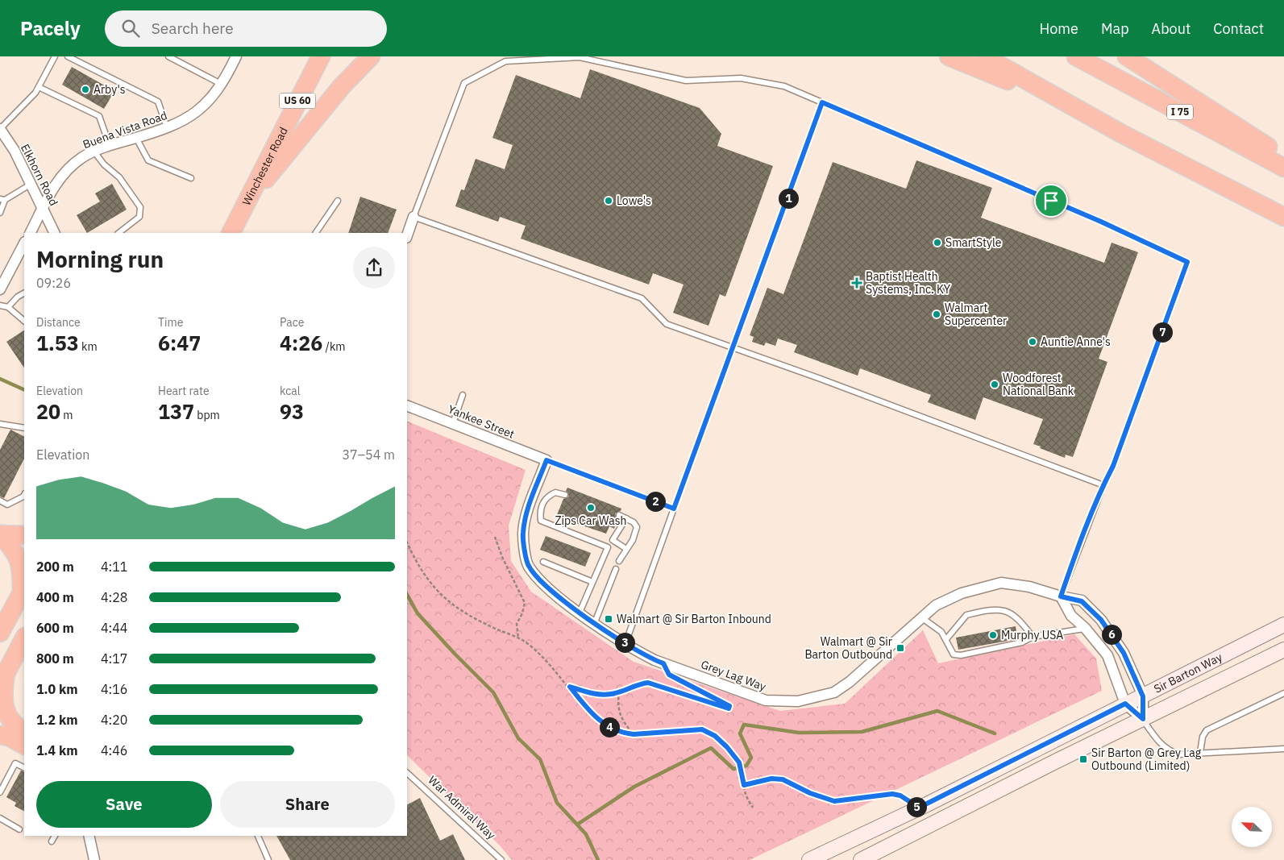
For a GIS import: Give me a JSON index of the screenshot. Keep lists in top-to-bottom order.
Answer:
{
  "streets": {
    "highway": ["US 60", "I 75", "Winchester Road"],
    "main road": ["Sir Barton Way"],
    "street": [
      "Buena Vista Road",
      "Elkhorn Road",
      "Yankee Street",
      "Grey Lag Way"
    ],
    "lane": ["War Admiral Way"]
  },
  "crossings": [
    ["Buena Vista Road", "Elkhorn Road"],
    ["Yankee Street", "Grey Lag Way"],
    ["Sir Barton Way", "Grey Lag Way"]
  ],
  "places": {
    "other": [
      "Arby's",
      "Lowe's",
      "SmartStyle",
      "Walmart Supercenter",
      "Auntie Anne's",
      "Woodforest National Bank",
      "Zips Car Wash",
      "Murphy USA"
    ],
    "health": ["Baptist Health Systems, Inc. KY"],
    "transit": ["Walmart @ Sir Barton Inbound", "Walmart @ Sir Barton Outbound", "Sir Barton @ Grey Lag Outbound (Limited)"]
  },
  "north": "top left",
  "page": {
    "header": "Pacely",
    "search": "Search here",
    "nav": [
      "Home",
      "Map",
      "About",
      "Contact"
    ],
    "pins": [
      "1",
      "7",
      "2",
      "6",
      "3",
      "4",
      "5"
    ],
    "heading": ["Morning run", "09:26"],
    "stats": [
      ["Distance", "1.53 km"],
      ["Time", "6:47"],
      ["Pace", "4:26 /km"],
      ["Elevation", "20 m"],
      ["Heart rate", "137 bpm"],
      ["kcal", "93"]
    ],
    "chart": ["Elevation", "37–54 m"],
    "list": [
      {
        "name": "200 m",
        "note": "4:11"
      },
      {
        "name": "400 m",
        "note": "4:28"
      },
      {
        "name": "600 m",
        "note": "4:44"
      },
      {
        "name": "800 m",
        "note": "4:17"
      },
      {
        "name": "1.0 km",
        "note": "4:16"
      },
      {
        "name": "1.2 km",
        "note": "4:20"
      },
      {
        "name": "1.4 km",
        "note": "4:46"
      }
    ],
    "buttons": ["Save", "Share"]
  }
}
